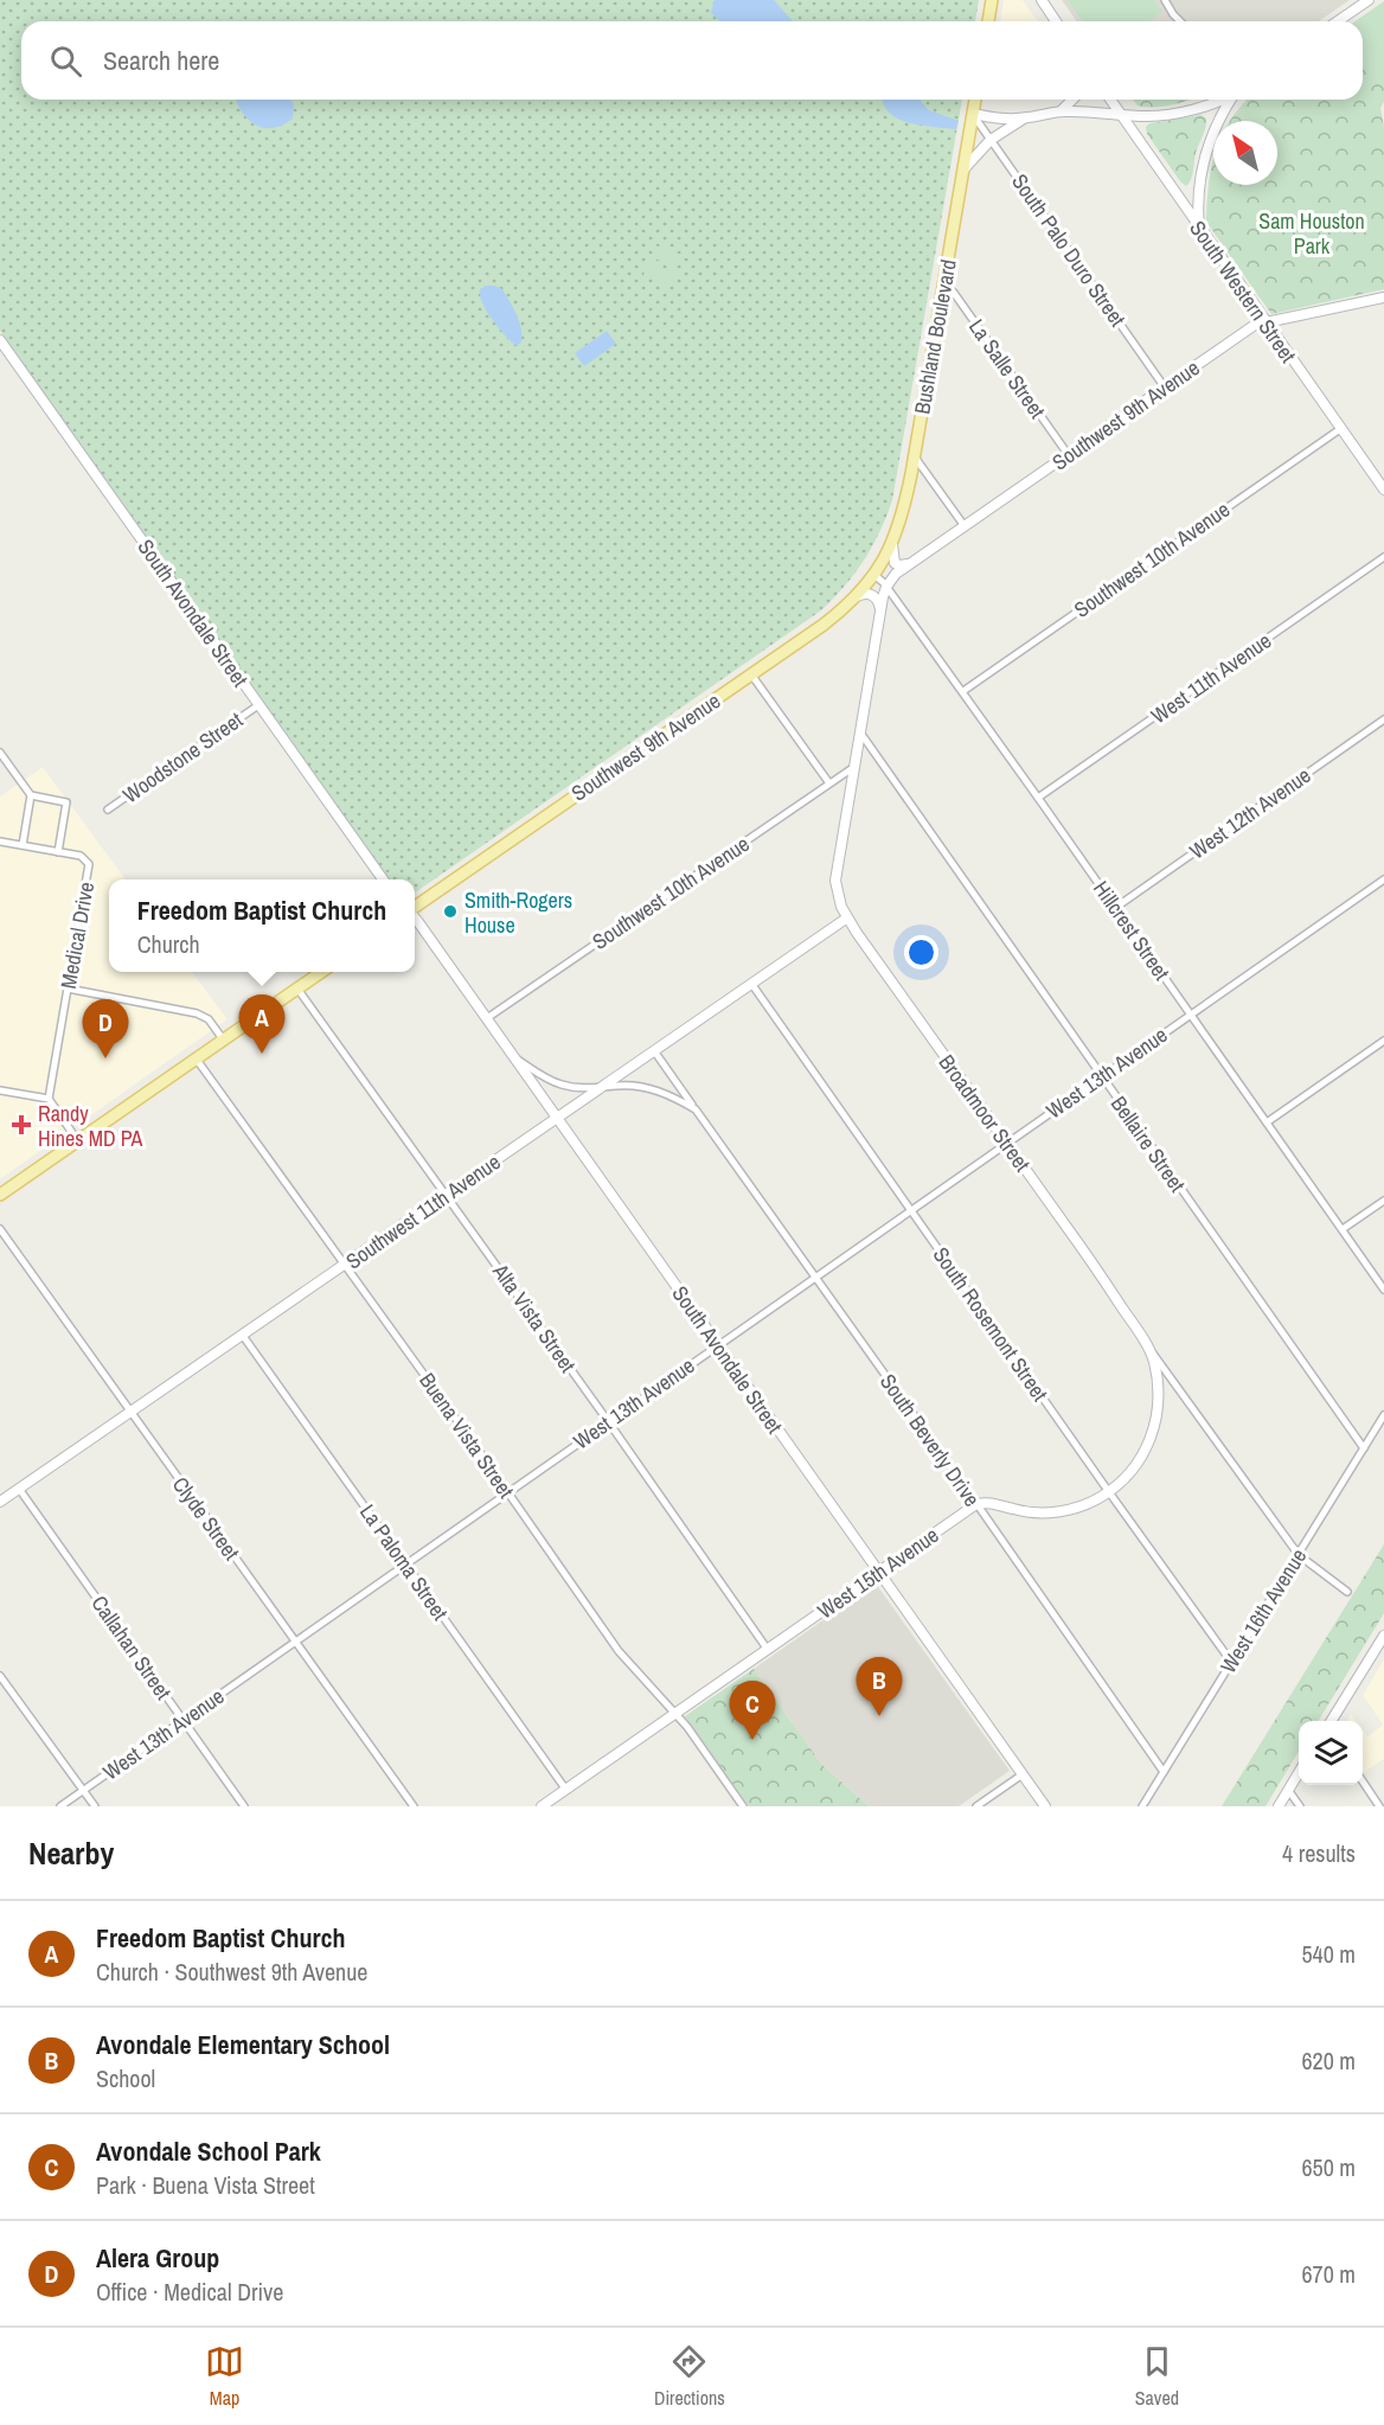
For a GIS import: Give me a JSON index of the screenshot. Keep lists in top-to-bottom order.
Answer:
{
  "streets": {
    "main road": ["Bushland Boulevard", "Southwest 9th Avenue"],
    "street": [
      "South Palo Duro Street",
      "South Western Street",
      "La Salle Street",
      "Southwest 10th Avenue",
      "South Avondale Street",
      "West 11th Avenue",
      "Woodstone Street",
      "West 12th Avenue",
      "Hillcrest Street",
      "Medical Drive",
      "West 13th Avenue",
      "Broadmoor Street",
      "Bellaire Street",
      "Southwest 11th Avenue",
      "Alta Vista Street",
      "South Rosemont Street",
      "Buena Vista Street",
      "South Beverly Drive",
      "Clyde Street",
      "La Paloma Street",
      "West 15th Avenue",
      "West 16th Avenue",
      "Callahan Street"
    ]
  },
  "crossings": [
    ["South Palo Duro Street", "Bushland Boulevard"],
    ["South Palo Duro Street", "Southwest 9th Avenue"],
    ["South Western Street", "Southwest 9th Avenue"],
    ["South Western Street", "Southwest 10th Avenue"],
    ["Bushland Boulevard", "La Salle Street"],
    ["Bushland Boulevard", "Southwest 9th Avenue"],
    ["Bushland Boulevard", "Hillcrest Street"],
    ["La Salle Street", "Southwest 9th Avenue"],
    ["Southwest 9th Avenue", "Hillcrest Street"],
    ["Southwest 10th Avenue", "South Avondale Street"],
    ["Southwest 10th Avenue", "Hillcrest Street"],
    ["Southwest 10th Avenue", "Broadmoor Street"],
    ["South Avondale Street", "Woodstone Street"],
    ["South Avondale Street", "West 13th Avenue"],
    ["South Avondale Street", "Southwest 11th Avenue"],
    ["South Avondale Street", "South Beverly Drive"],
    ["South Avondale Street", "West 15th Avenue"],
    ["West 11th Avenue", "Hillcrest Street"],
    ["West 12th Avenue", "Hillcrest Street"],
    ["Hillcrest Street", "West 13th Avenue"],
    ["West 13th Avenue", "Broadmoor Street"],
    ["West 13th Avenue", "Bellaire Street"],
    ["West 13th Avenue", "Alta Vista Street"],
    ["West 13th Avenue", "South Rosemont Street"],
    ["West 13th Avenue", "Buena Vista Street"],
    ["West 13th Avenue", "South Beverly Drive"],
    ["West 13th Avenue", "Clyde Street"],
    ["West 13th Avenue", "La Paloma Street"],
    ["West 13th Avenue", "Callahan Street"],
    ["Broadmoor Street", "Southwest 11th Avenue"],
    ["Broadmoor Street", "South Rosemont Street"],
    ["Broadmoor Street", "West 16th Avenue"],
    ["Bellaire Street", "West 16th Avenue"],
    ["Southwest 11th Avenue", "Alta Vista Street"],
    ["Southwest 11th Avenue", "South Rosemont Street"],
    ["Southwest 11th Avenue", "Buena Vista Street"],
    ["Southwest 11th Avenue", "South Beverly Drive"],
    ["Southwest 11th Avenue", "Clyde Street"],
    ["Southwest 11th Avenue", "La Paloma Street"],
    ["Southwest 11th Avenue", "Callahan Street"],
    ["Alta Vista Street", "West 15th Avenue"],
    ["South Rosemont Street", "West 16th Avenue"],
    ["Buena Vista Street", "West 15th Avenue"],
    ["South Beverly Drive", "West 15th Avenue"],
    ["South Beverly Drive", "West 16th Avenue"],
    ["La Paloma Street", "West 15th Avenue"]
  ],
  "parks": ["Sam Houston Park"],
  "places": {
    "other": ["Smith-Rogers House"],
    "health": ["Randy Hines MD PA"]
  },
  "north": "top left",
  "page": {
    "search": "Search here",
    "popup": ["Freedom Baptist Church", "Church"],
    "pins": [
      "A",
      "D",
      "B",
      "C"
    ],
    "heading": ["Nearby", "4 results"],
    "list": [
      {
        "mark": "A",
        "name": "Freedom Baptist Church",
        "note": "Church · Southwest 9th Avenue",
        "value": "540 m"
      },
      {
        "mark": "B",
        "name": "Avondale Elementary School",
        "note": "School",
        "value": "620 m"
      },
      {
        "mark": "C",
        "name": "Avondale School Park",
        "note": "Park · Buena Vista Street",
        "value": "650 m"
      },
      {
        "mark": "D",
        "name": "Alera Group",
        "note": "Office · Medical Drive",
        "value": "670 m"
      }
    ],
    "nav": ["Map", "Directions", "Saved"]
  }
}
